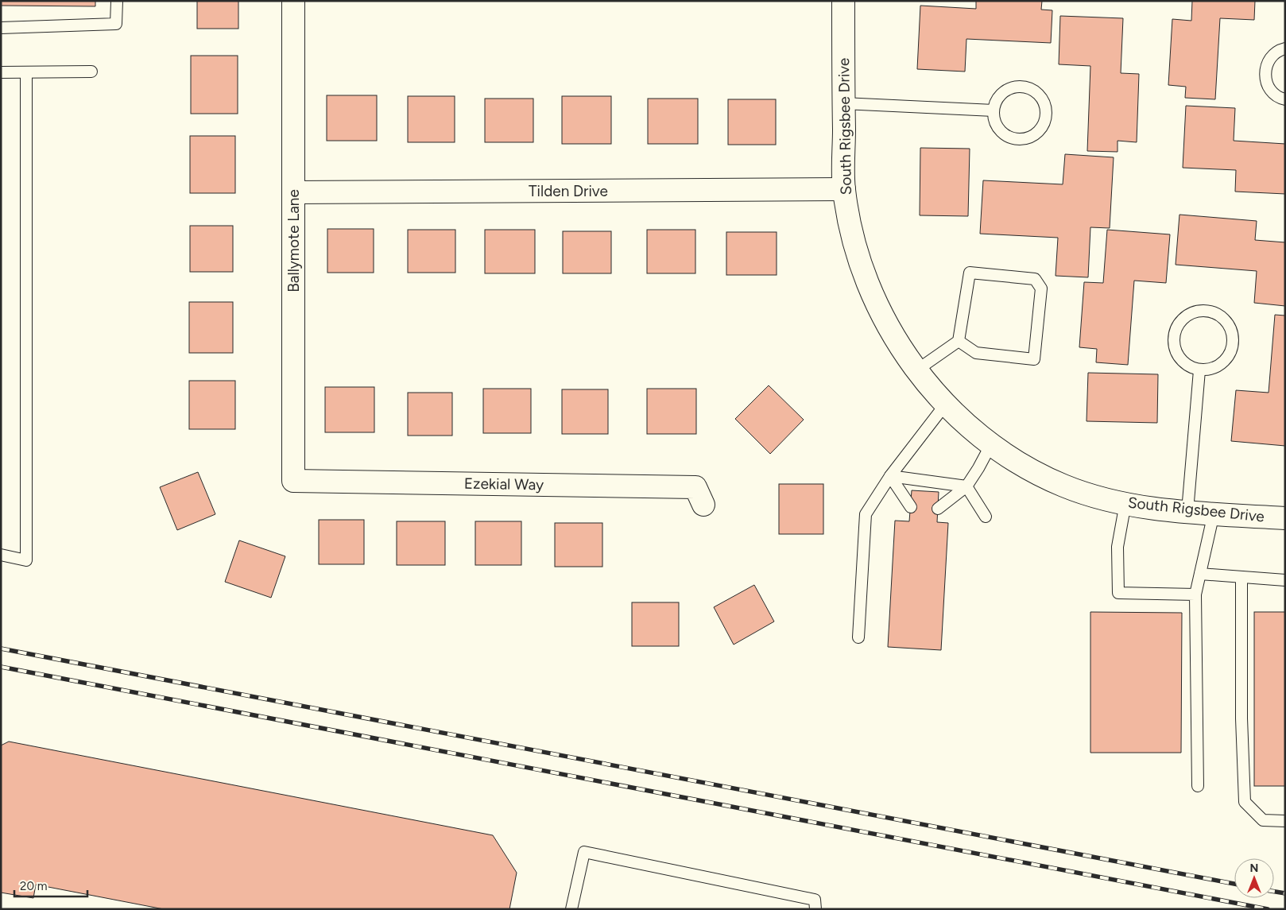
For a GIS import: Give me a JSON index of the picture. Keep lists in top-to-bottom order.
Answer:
{
  "streets": {
    "street": [
      "South Rigsbee Drive",
      "Tilden Drive",
      "Ballymote Lane",
      "Ezekial Way"
    ]
  },
  "crossings": [
    ["South Rigsbee Drive", "Tilden Drive"],
    ["Tilden Drive", "Ballymote Lane"],
    ["Ballymote Lane", "Ezekial Way"]
  ],
  "scale_bar": "20 m",
  "north": "top"
}
